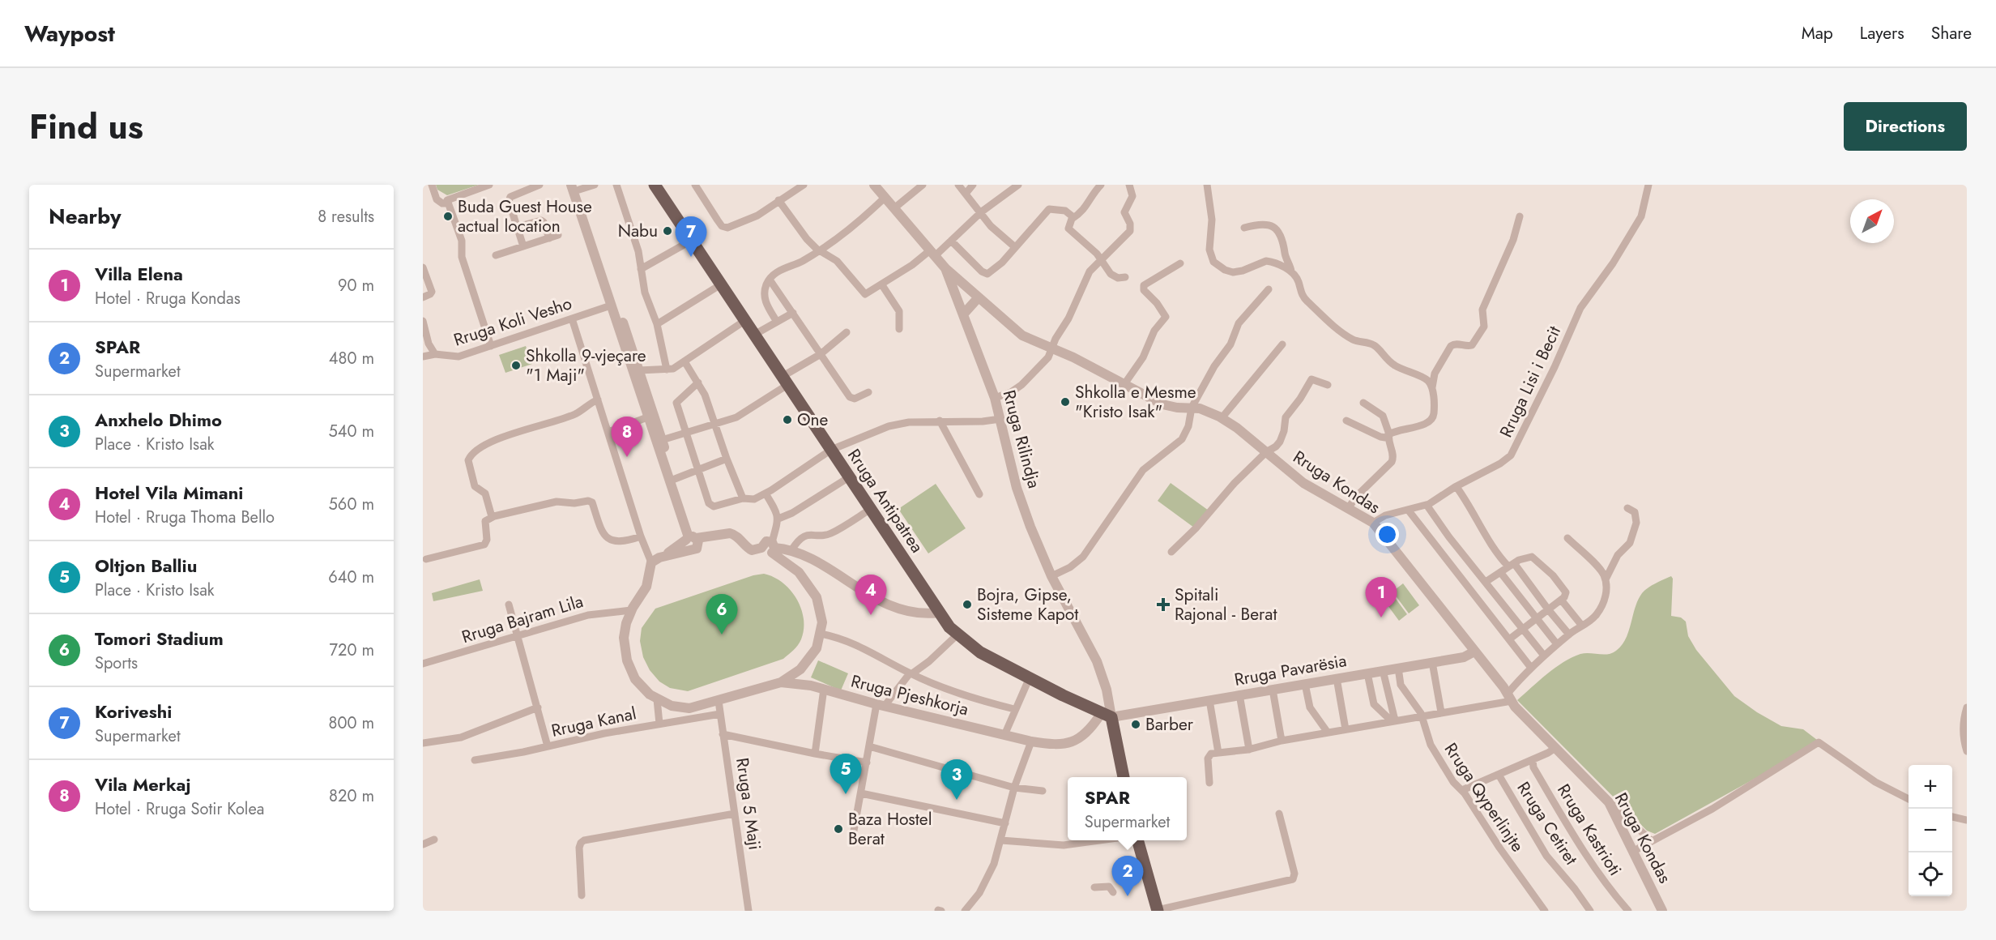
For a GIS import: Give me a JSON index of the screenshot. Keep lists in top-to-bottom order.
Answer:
{
  "streets": {
    "main road": ["Rruga Antipatrea"],
    "street": [
      "Rruga Koli Vesho",
      "Rruga Lisi i Becit",
      "Rruga Rilindja",
      "Rruga Kondas",
      "Rruga Bajram Lila",
      "Rruga Pavarësia",
      "Rruga Pjeshkorja",
      "Rruga Kanal",
      "Rruga Qyperlinjte",
      "Rruga 5 Maji",
      "Rruga Cetiret",
      "Rruga Kastrioti"
    ]
  },
  "crossings": [
    ["Rruga Lisi i Becit", "Rruga Kondas"],
    ["Rruga Rilindja", "Rruga Kondas"],
    ["Rruga Rilindja", "Rruga Antipatrea"],
    ["Rruga Rilindja", "Rruga Pavarësia"],
    ["Rruga Rilindja", "Rruga Pjeshkorja"],
    ["Rruga Kondas", "Rruga Pavarësia"],
    ["Rruga Antipatrea", "Rruga Pavarësia"],
    ["Rruga Antipatrea", "Rruga Pjeshkorja"],
    ["Rruga Pavarësia", "Rruga Pjeshkorja"],
    ["Rruga Pavarësia", "Rruga Qyperlinjte"],
    ["Rruga Kanal", "Rruga 5 Maji"]
  ],
  "places": {
    "other": [
      "Buda Guest House actual location",
      "Nabu",
      "Shkolla 9-vjeçare \"1 Maji\"",
      "Shkolla e Mesme \"Kristo Isak\"",
      "One",
      "Bojra, Gipse, Sisteme Kapot",
      "Barber",
      "Baza Hostel Berat"
    ],
    "health": ["Spitali Rajonal - Berat"]
  },
  "north": "top right",
  "page": {
    "header": "Waypost",
    "nav": ["Map", "Layers", "Share"],
    "title": "Find us",
    "buttons": "Directions",
    "heading": ["Nearby", "8 results"],
    "pins": [
      "7",
      "8",
      "4",
      "1",
      "6",
      "5",
      "3",
      "2"
    ],
    "list": [
      {
        "mark": "1",
        "name": "Villa Elena",
        "note": "Hotel · Rruga Kondas",
        "value": "90 m"
      },
      {
        "mark": "2",
        "name": "SPAR",
        "note": "Supermarket",
        "value": "480 m"
      },
      {
        "mark": "3",
        "name": "Anxhelo Dhimo",
        "note": "Place · Kristo Isak",
        "value": "540 m"
      },
      {
        "mark": "4",
        "name": "Hotel Vila Mimani",
        "note": "Hotel · Rruga Thoma Bello",
        "value": "560 m"
      },
      {
        "mark": "5",
        "name": "Oltjon Balliu",
        "note": "Place · Kristo Isak",
        "value": "640 m"
      },
      {
        "mark": "6",
        "name": "Tomori Stadium",
        "note": "Sports",
        "value": "720 m"
      },
      {
        "mark": "7",
        "name": "Koriveshi",
        "note": "Supermarket",
        "value": "800 m"
      },
      {
        "mark": "8",
        "name": "Vila Merkaj",
        "note": "Hotel · Rruga Sotir Kolea",
        "value": "820 m"
      }
    ],
    "map_buttons": ["+", "−"],
    "popup": ["SPAR", "Supermarket"]
  }
}
